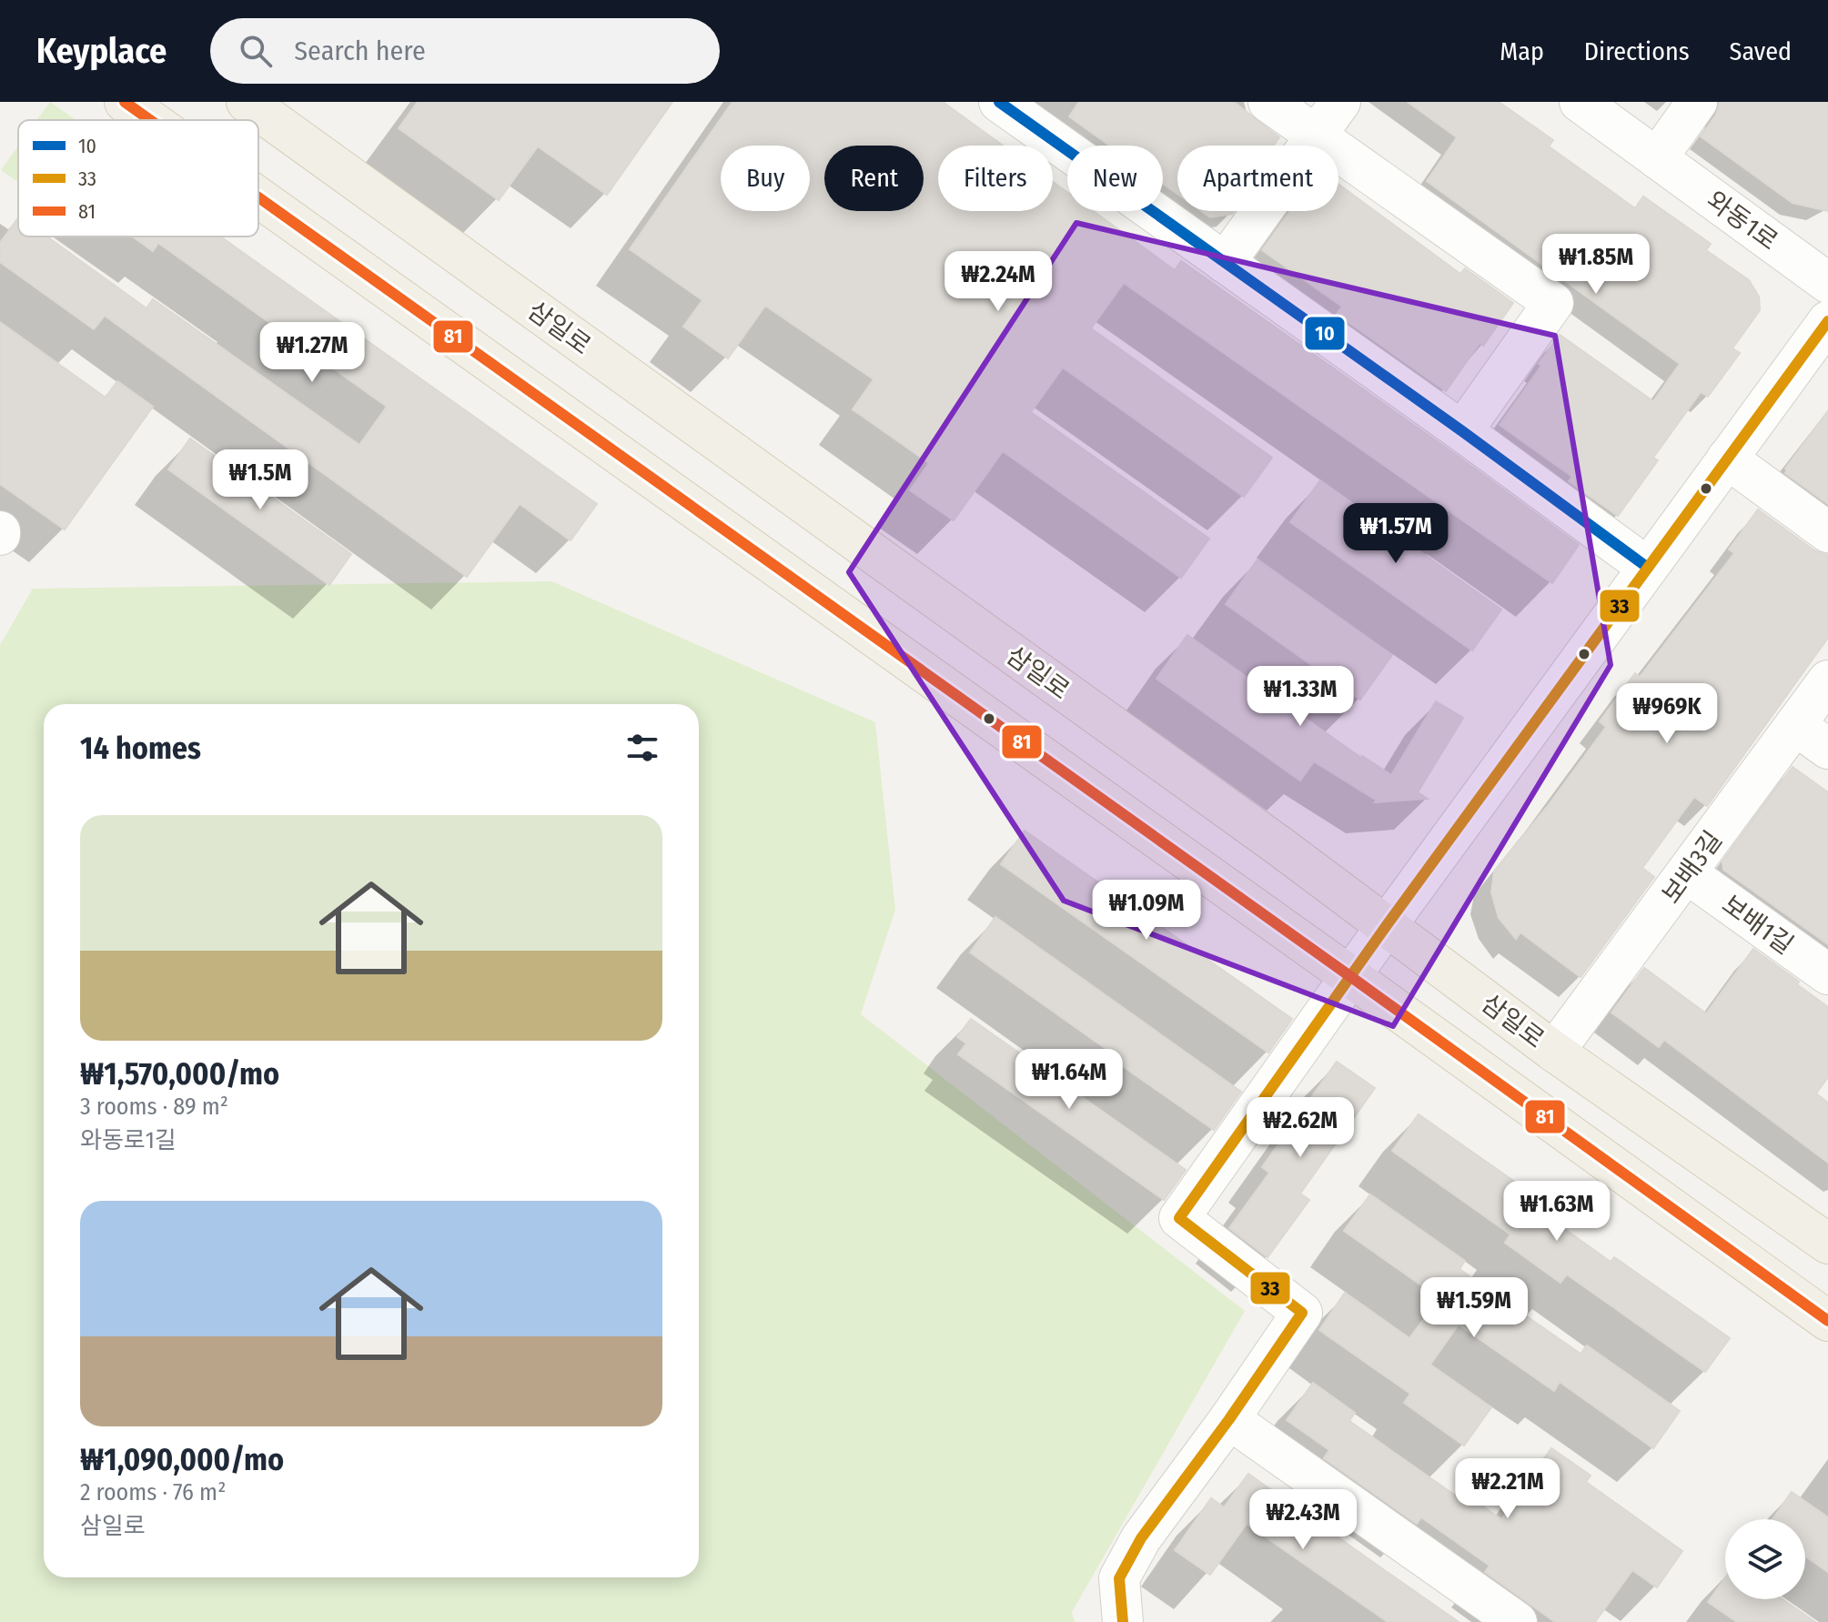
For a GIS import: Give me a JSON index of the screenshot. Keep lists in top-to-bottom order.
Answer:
{
  "streets": {
    "main road": ["삼일로"],
    "street": ["와동1로", "보배3길", "보배1길"]
  },
  "crossings": [
    ["삼일로", "보배3길"],
    ["보배3길", "보배1길"]
  ],
  "lines": ["transit line 10", "transit line 81", "transit line 33"],
  "legend": ["10", "33", "81"],
  "page": {
    "header": "Keyplace",
    "search": "Search here",
    "nav": ["Map", "Directions", "Saved"],
    "chip": [
      "Buy",
      "Rent",
      "Filters",
      "New",
      "Apartment"
    ],
    "price": [
      "₩1.85M",
      "₩2.24M",
      "₩1.27M",
      "₩1.5M",
      "₩1.57M",
      "₩1.33M",
      "₩969K",
      "₩1.09M",
      "₩1.64M",
      "₩2.62M",
      "₩1.63M",
      "₩1.59M",
      "₩2.21M",
      "₩2.43M"
    ],
    "heading": "14 homes",
    "list": [
      {
        "name": "₩1,570,000/mo",
        "note": "3 rooms · 89 m² · 와동로1길"
      },
      {
        "name": "₩1,090,000/mo",
        "note": "2 rooms · 76 m² · 삼일로"
      }
    ]
  }
}
